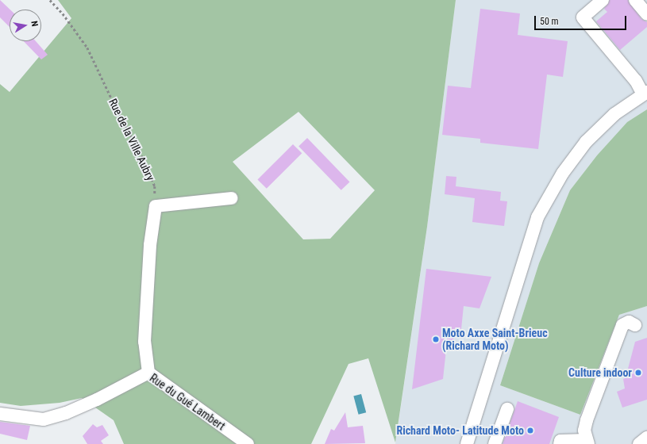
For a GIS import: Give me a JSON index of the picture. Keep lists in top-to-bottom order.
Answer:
{
  "streets": {
    "street": ["Rue du Gué Lambert"],
    "path": ["Rue de la Ville Aubry"]
  },
  "places": ["Moto Axxe Saint-Brieuc (Richard Moto)", "Culture indoor", "Richard Moto- Latitude Moto"],
  "scale_bar": "50 m",
  "north": "right"
}
